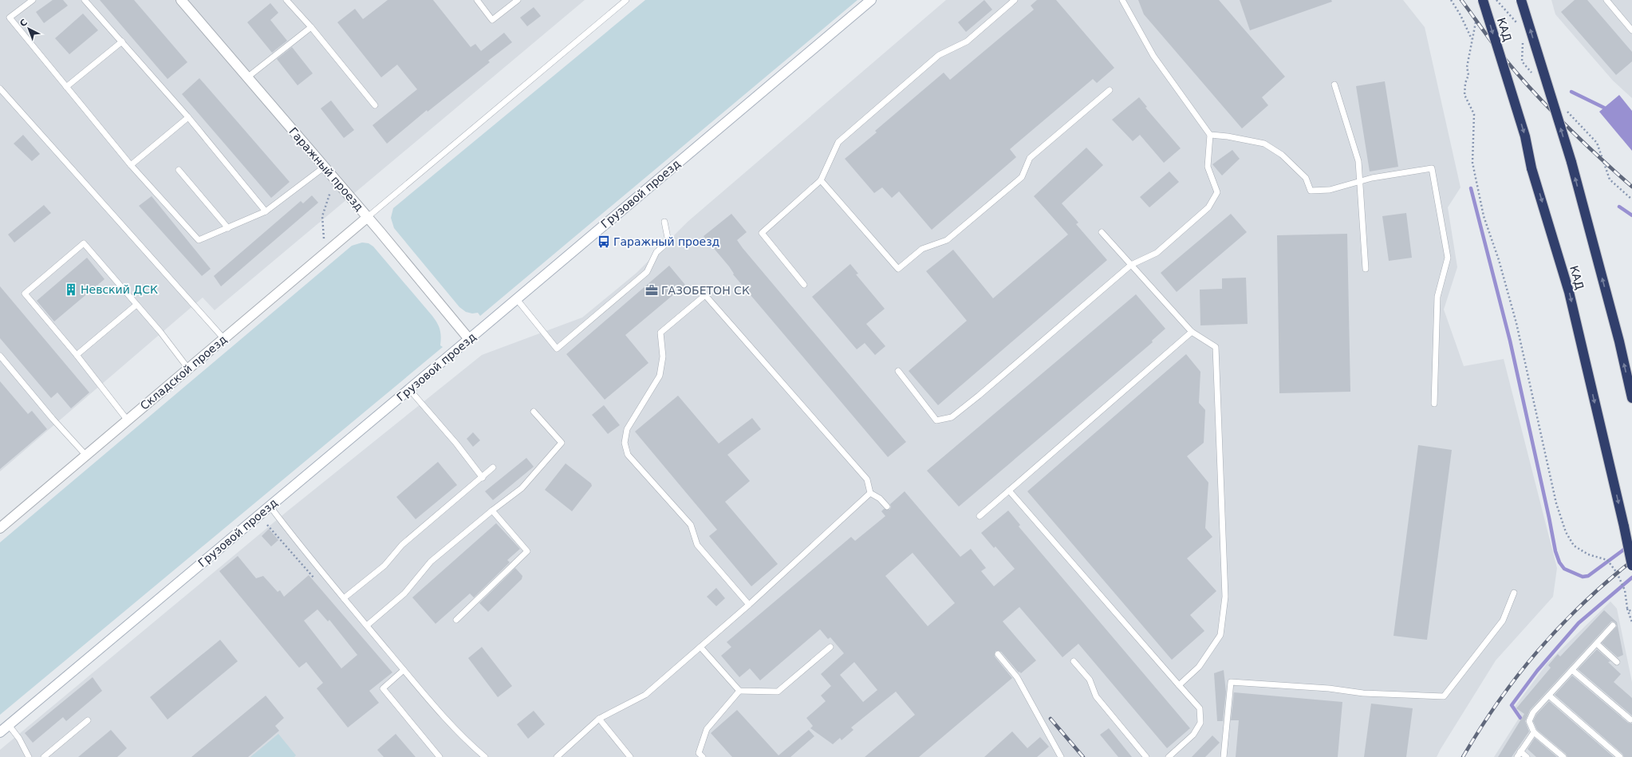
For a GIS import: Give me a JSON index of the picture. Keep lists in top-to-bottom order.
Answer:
{
  "streets": {
    "highway": ["КАД"],
    "street": ["Гаражный проезд", "Грузовой проезд", "Складской проезд"]
  },
  "crossings": [
    ["Гаражный проезд", "Грузовой проезд"],
    ["Гаражный проезд", "Складской проезд"]
  ],
  "places": {
    "bus stop": ["Гаражный проезд"],
    "building": ["Невский ДСК"],
    "office": ["ГАЗОБЕТОН СК"]
  },
  "north": "top left"
}
